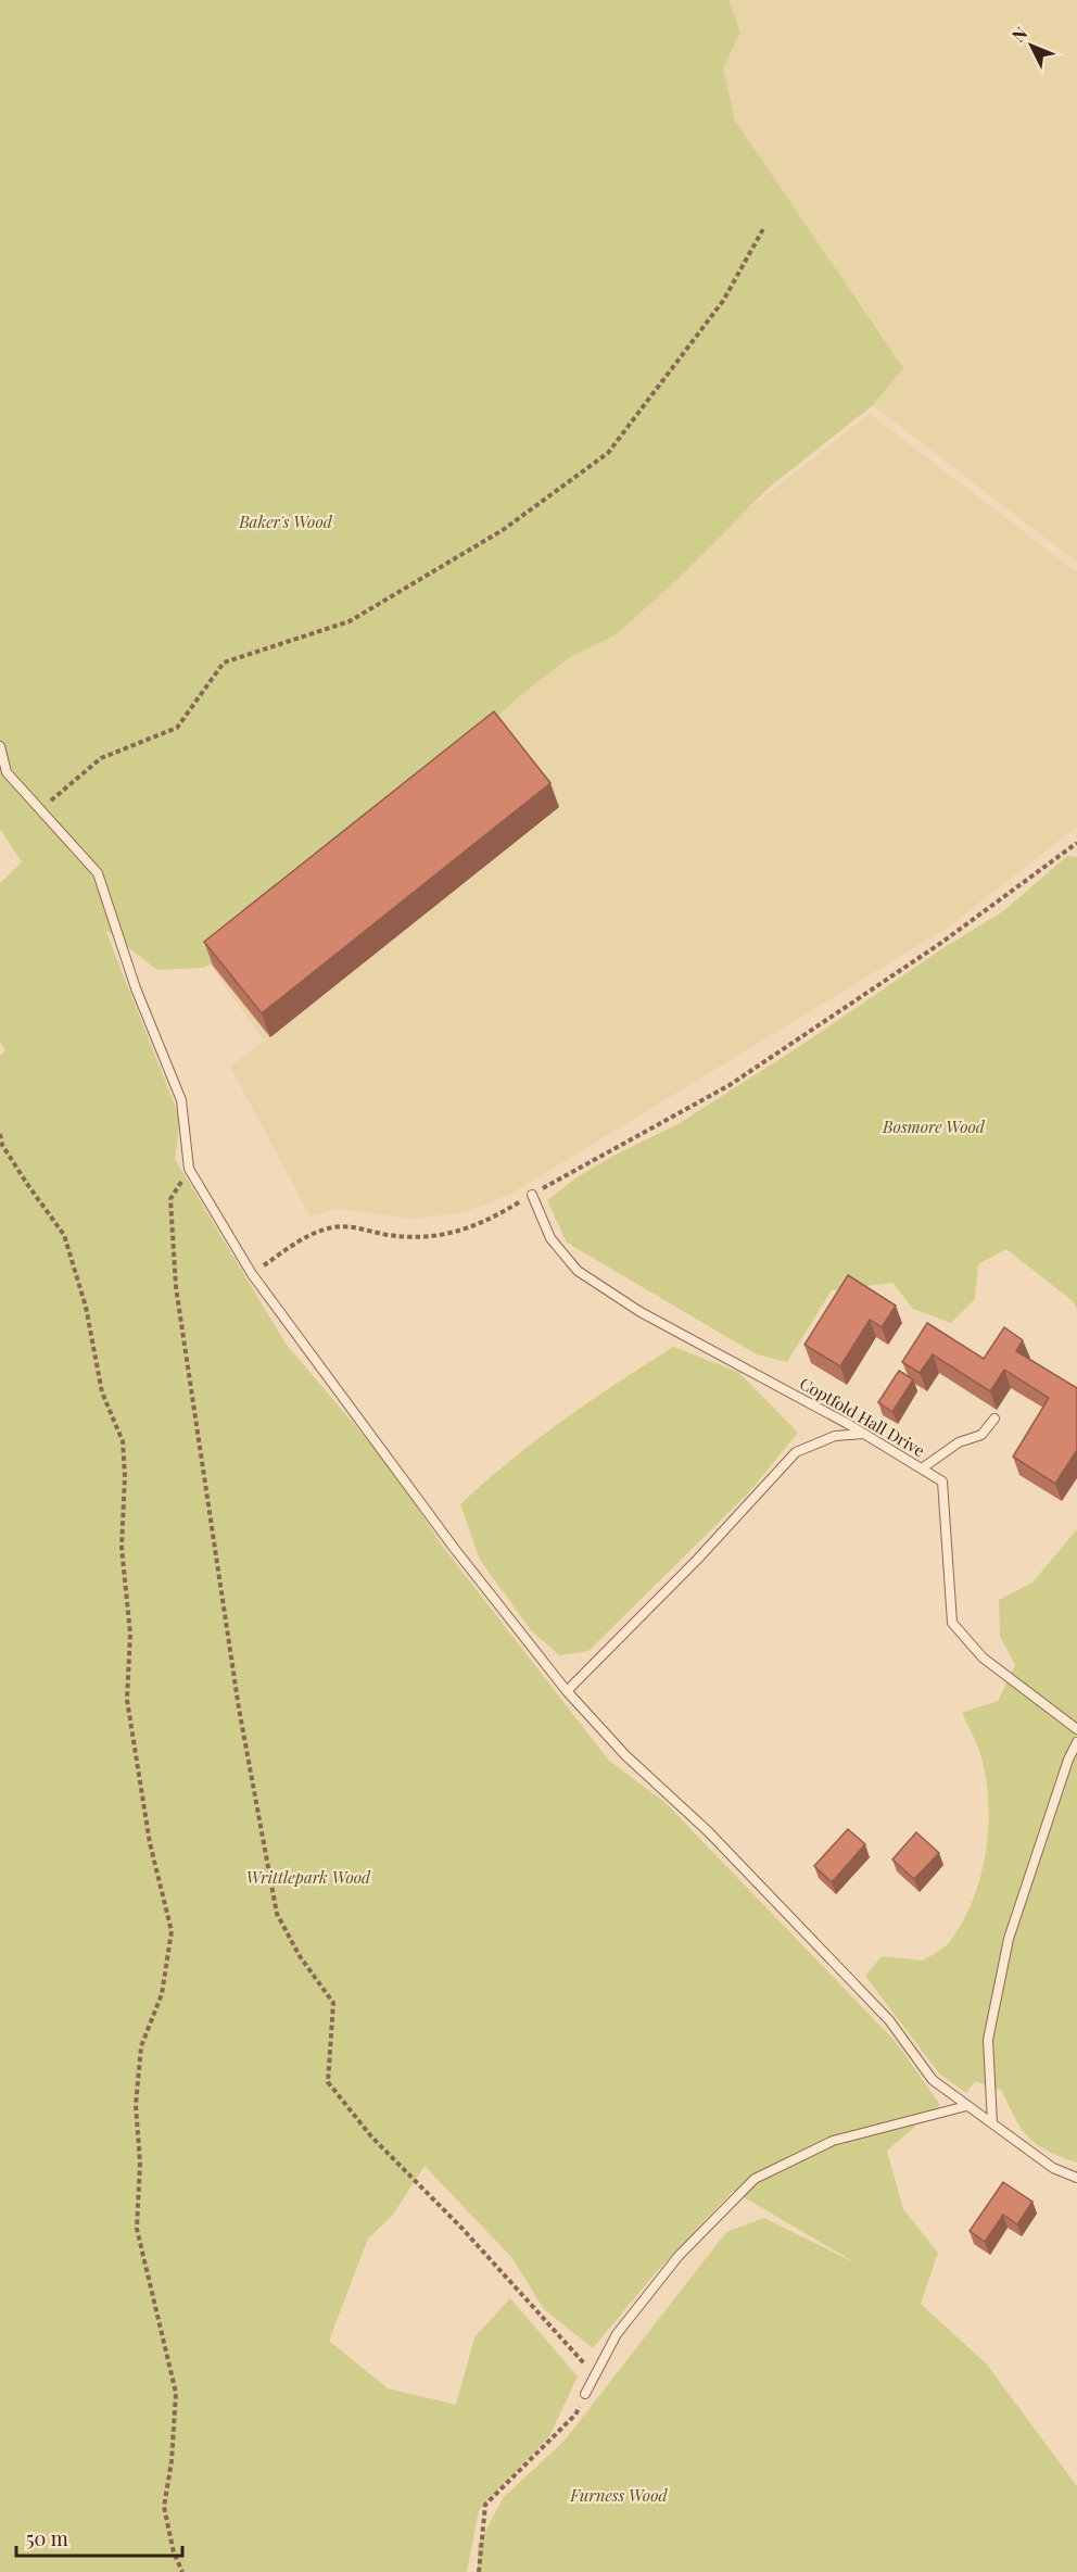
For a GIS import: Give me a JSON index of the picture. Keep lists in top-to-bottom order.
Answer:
{
  "streets": {
    "lane": ["Coptfold Hall Drive"]
  },
  "parks": [
    "Baker's Wood",
    "Bosmore Wood",
    "Writtlepark Wood",
    "Furness Wood"
  ],
  "scale_bar": "50 m",
  "north": "top left"
}
